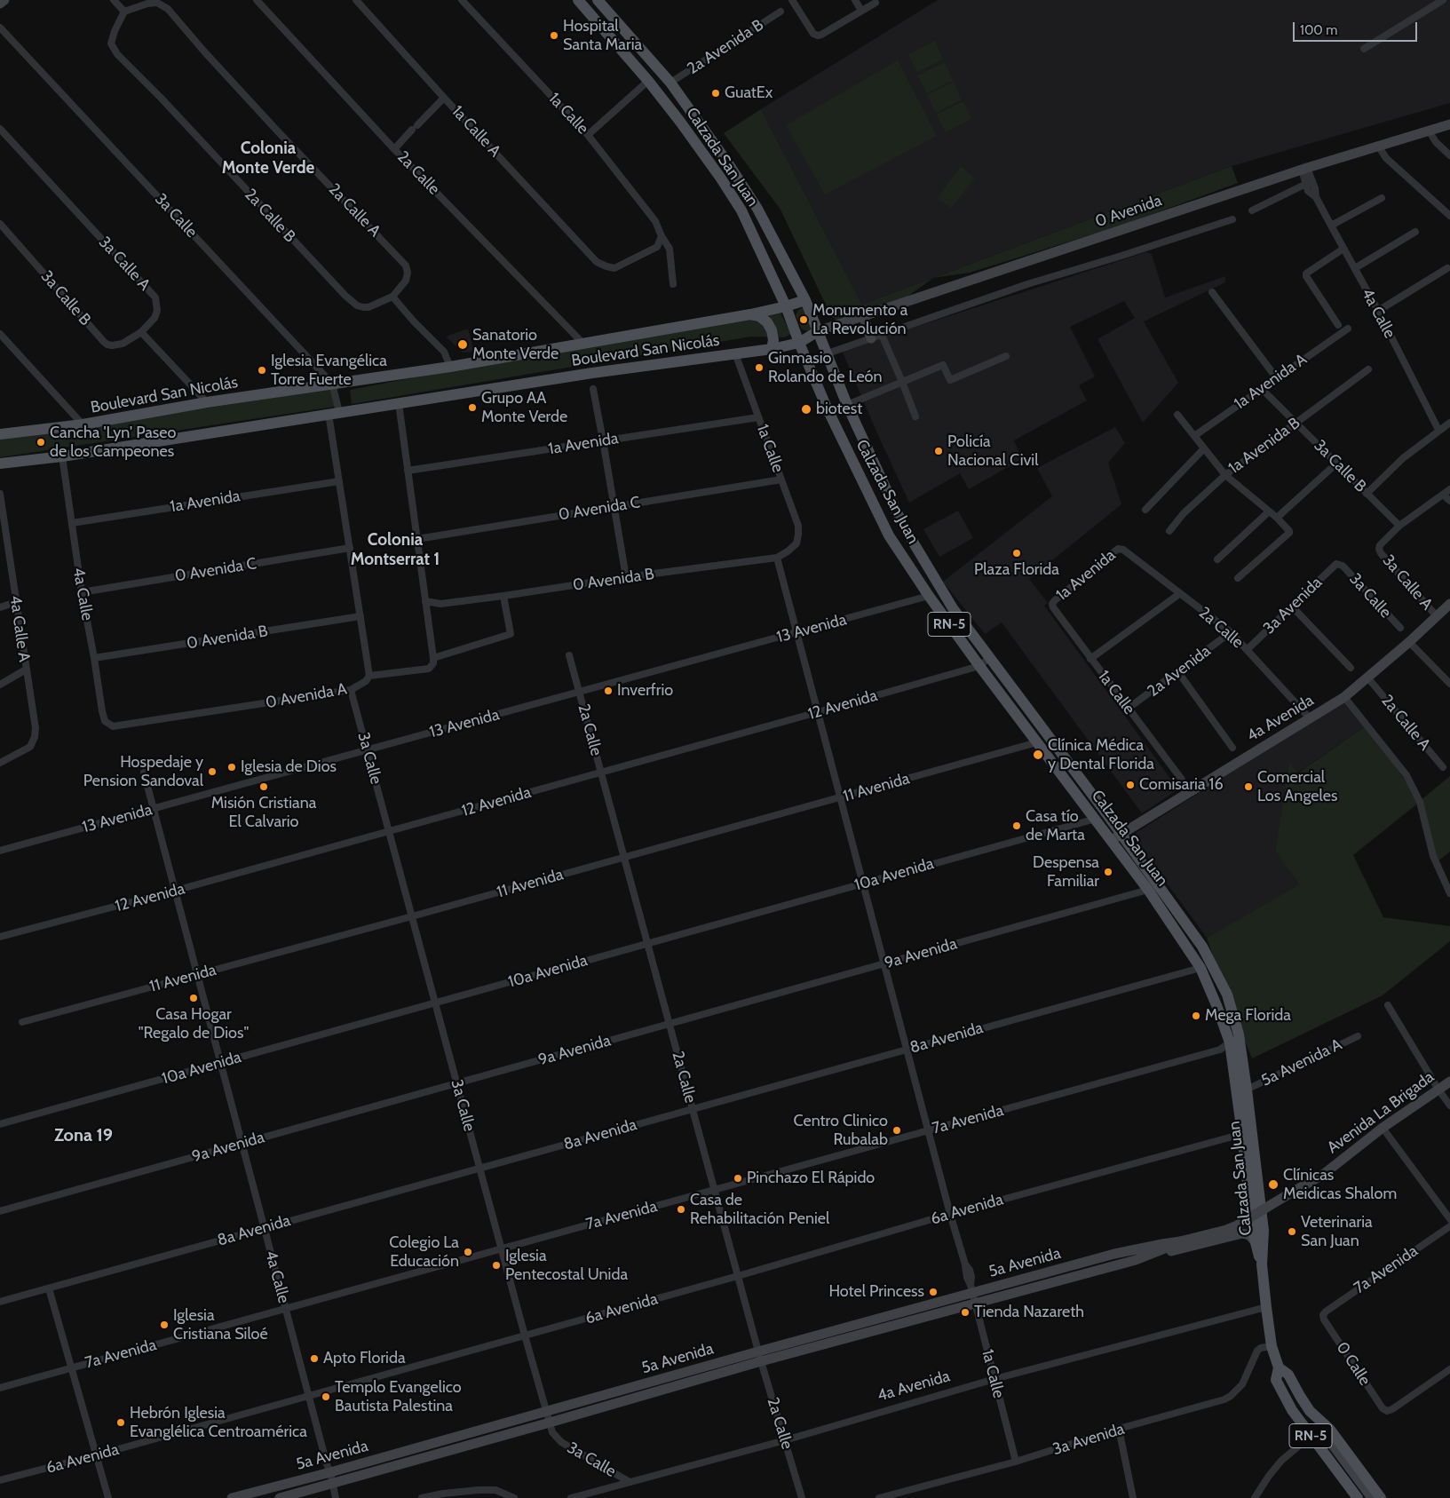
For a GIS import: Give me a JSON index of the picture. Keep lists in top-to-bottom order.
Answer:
{
  "streets": {
    "main road": [
      "Calzada San Juan",
      "0 Avenida",
      "Boulevard San Nicolás",
      "RN-5",
      "4a Avenida",
      "Avenida La Brigada",
      "5a Avenida"
    ],
    "street": [
      "2a Avenida B",
      "1a Calle",
      "1a Calle A",
      "2a Calle",
      "2a Calle A",
      "3a Calle",
      "2a Calle B",
      "3a Calle A",
      "3a Calle B",
      "4a Calle",
      "1a Avenida A",
      "1a Avenida",
      "1a Avenida B",
      "0 Avenida C",
      "0 Avenida B",
      "3a Avenida",
      "4a Calle A",
      "13 Avenida",
      "2a Avenida",
      "0 Avenida A",
      "12 Avenida",
      "11 Avenida",
      "10a Avenida",
      "9a Avenida",
      "8a Avenida",
      "5a Avenida A",
      "7a Avenida",
      "6a Avenida",
      "0 Calle"
    ]
  },
  "crossings": [
    ["2a Avenida B", "Calzada San Juan"],
    ["1a Calle", "1a Calle A"],
    ["1a Calle", "Boulevard San Nicolás"],
    ["1a Calle", "1a Avenida"],
    ["1a Calle", "0 Avenida C"],
    ["1a Calle", "0 Avenida B"],
    ["1a Calle", "3a Avenida"],
    ["1a Calle", "13 Avenida"],
    ["1a Calle", "2a Avenida"],
    ["1a Calle", "12 Avenida"],
    ["1a Calle", "4a Avenida"],
    ["1a Calle", "11 Avenida"],
    ["1a Calle", "10a Avenida"],
    ["1a Calle", "9a Avenida"],
    ["1a Calle", "8a Avenida"],
    ["1a Calle", "7a Avenida"],
    ["1a Calle", "6a Avenida"],
    ["1a Calle", "5a Avenida"],
    ["Calzada San Juan", "0 Avenida"],
    ["Calzada San Juan", "Boulevard San Nicolás"],
    ["Calzada San Juan", "3a Avenida"],
    ["Calzada San Juan", "13 Avenida"],
    ["Calzada San Juan", "12 Avenida"],
    ["Calzada San Juan", "4a Avenida"],
    ["Calzada San Juan", "11 Avenida"],
    ["Calzada San Juan", "10a Avenida"],
    ["Calzada San Juan", "9a Avenida"],
    ["Calzada San Juan", "8a Avenida"],
    ["Calzada San Juan", "5a Avenida A"],
    ["Calzada San Juan", "7a Avenida"],
    ["Calzada San Juan", "6a Avenida"],
    ["Calzada San Juan", "5a Avenida"],
    ["2a Calle", "Boulevard San Nicolás"],
    ["2a Calle", "1a Avenida"],
    ["2a Calle", "3a Avenida"],
    ["2a Calle", "13 Avenida"],
    ["2a Calle", "2a Avenida"],
    ["2a Calle", "12 Avenida"],
    ["2a Calle", "4a Avenida"],
    ["2a Calle", "11 Avenida"],
    ["2a Calle", "10a Avenida"],
    ["2a Calle", "9a Avenida"],
    ["2a Calle", "8a Avenida"],
    ["2a Calle", "7a Avenida"],
    ["2a Calle", "6a Avenida"],
    ["2a Calle", "5a Avenida"],
    ["2a Calle A", "2a Calle B"],
    ["2a Calle A", "4a Avenida"],
    ["0 Avenida", "4a Calle"],
    ["0 Avenida", "Boulevard San Nicolás"],
    ["3a Calle", "Boulevard San Nicolás"],
    ["3a Calle", "1a Avenida"],
    ["3a Calle", "0 Avenida C"],
    ["3a Calle", "0 Avenida B"],
    ["3a Calle", "3a Avenida"],
    ["3a Calle", "13 Avenida"],
    ["3a Calle", "0 Avenida A"],
    ["3a Calle", "12 Avenida"],
    ["3a Calle", "4a Avenida"],
    ["3a Calle", "11 Avenida"],
    ["3a Calle", "10a Avenida"],
    ["3a Calle", "9a Avenida"],
    ["3a Calle", "8a Avenida"],
    ["3a Calle", "7a Avenida"],
    ["3a Calle", "6a Avenida"],
    ["3a Calle", "5a Avenida"],
    ["3a Calle A", "3a Calle B"],
    ["3a Calle A", "4a Avenida"],
    ["3a Calle B", "1a Avenida A"],
    ["3a Calle B", "1a Avenida B"],
    ["4a Calle", "Boulevard San Nicolás"],
    ["4a Calle", "1a Avenida"],
    ["4a Calle", "0 Avenida C"],
    ["4a Calle", "0 Avenida B"],
    ["4a Calle", "13 Avenida"],
    ["4a Calle", "0 Avenida A"],
    ["4a Calle", "12 Avenida"],
    ["4a Calle", "11 Avenida"],
    ["4a Calle", "10a Avenida"],
    ["4a Calle", "9a Avenida"],
    ["4a Calle", "8a Avenida"],
    ["4a Calle", "7a Avenida"],
    ["4a Calle", "6a Avenida"],
    ["4a Calle", "5a Avenida"],
    ["Avenida La Brigada", "5a Avenida"],
    ["7a Avenida", "0 Calle"]
  ],
  "districts": ["Colonia Monte Verde", "Colonia Montserrat 1", "Zona 19"],
  "places": [
    "Hospital Santa Maria",
    "GuatEx",
    "Monumento a La Revolución",
    "Sanatorio Monte Verde",
    "Ginmasio Rolando de León",
    "Iglesia Evangélica Torre Fuerte",
    "Grupo AA Monte Verde",
    "biotest",
    "Cancha 'Lyn' Paseo de los Campeones",
    "Policía Nacional Civil",
    "Plaza Florida",
    "Inverfrio",
    "Clínica Médica y Dental Florida",
    "Iglesia de Dios",
    "Hospedaje y Pension Sandoval",
    "Comisaria 16",
    "Misión Cristiana El Calvario",
    "Comercial Los Angeles",
    "Casa tío de Marta",
    "Despensa Familiar",
    "Casa Hogar \"Regalo de Dios\"",
    "Mega Florida",
    "Centro Clinico Rubalab",
    "Pinchazo El Rápido",
    "Clínicas Meidicas Shalom",
    "Casa de Rehabilitación Peniel",
    "Veterinaria San Juan",
    "Colegio La Educación",
    "Iglesia Pentecostal Unida",
    "Hotel Princess",
    "Tienda Nazareth",
    "Iglesia Cristiana Siloé",
    "Apto Florida",
    "Templo Evangelico Bautista Palestina",
    "Hebrón Iglesia Evanglélica Centroamérica"
  ],
  "scale_bar": "100 m"
}
